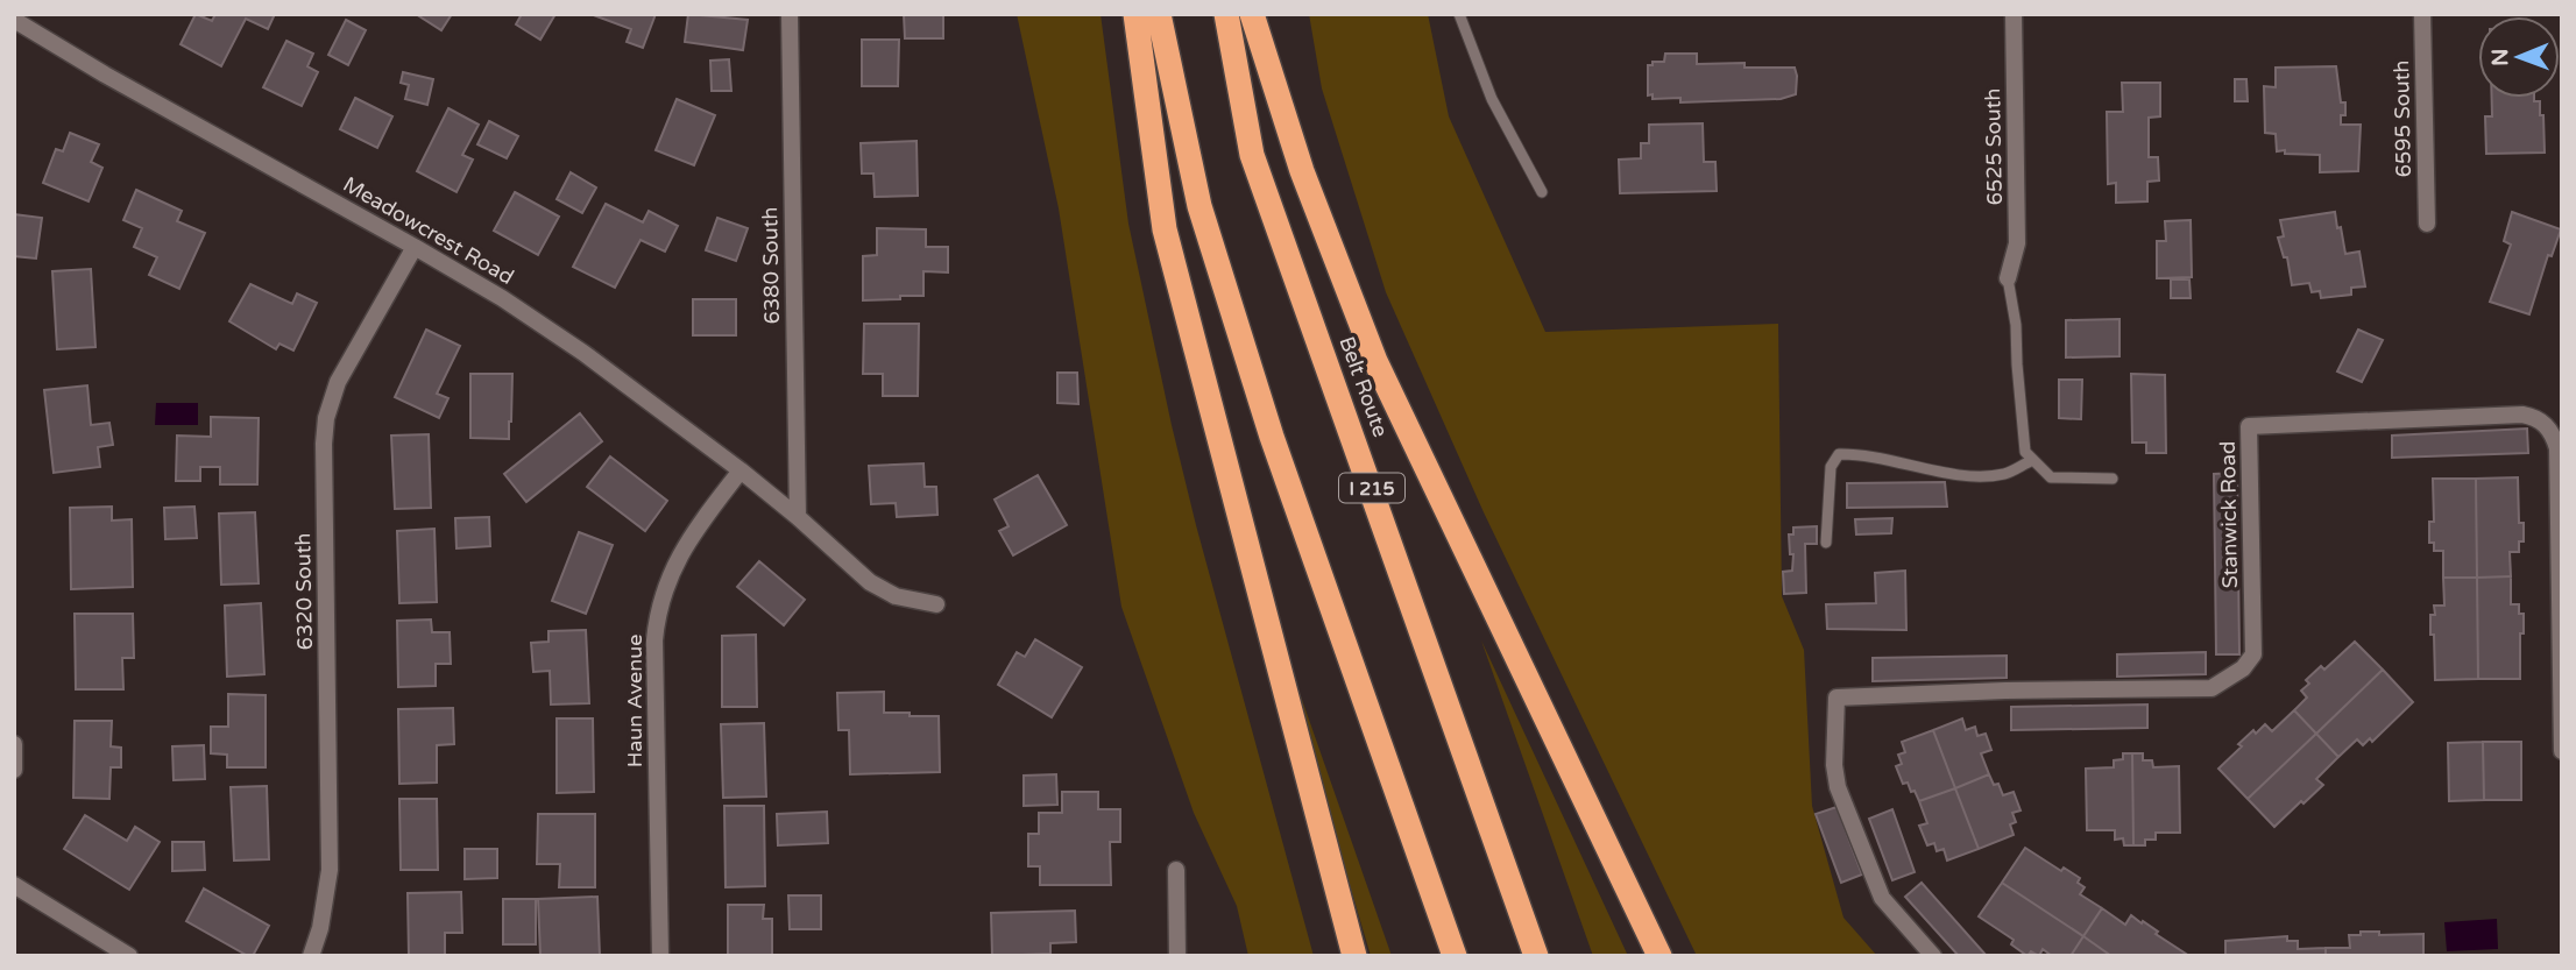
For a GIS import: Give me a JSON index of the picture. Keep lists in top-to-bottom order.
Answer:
{
  "streets": {
    "highway": ["Belt Route", "I 215"],
    "street": [
      "6595 South",
      "6525 South",
      "Meadowcrest Road",
      "6380 South",
      "Stanwick Road",
      "6320 South",
      "Haun Avenue"
    ]
  },
  "crossings": [
    ["Meadowcrest Road", "6380 South"],
    ["Meadowcrest Road", "6320 South"],
    ["Meadowcrest Road", "Haun Avenue"]
  ],
  "north": "left"
}
